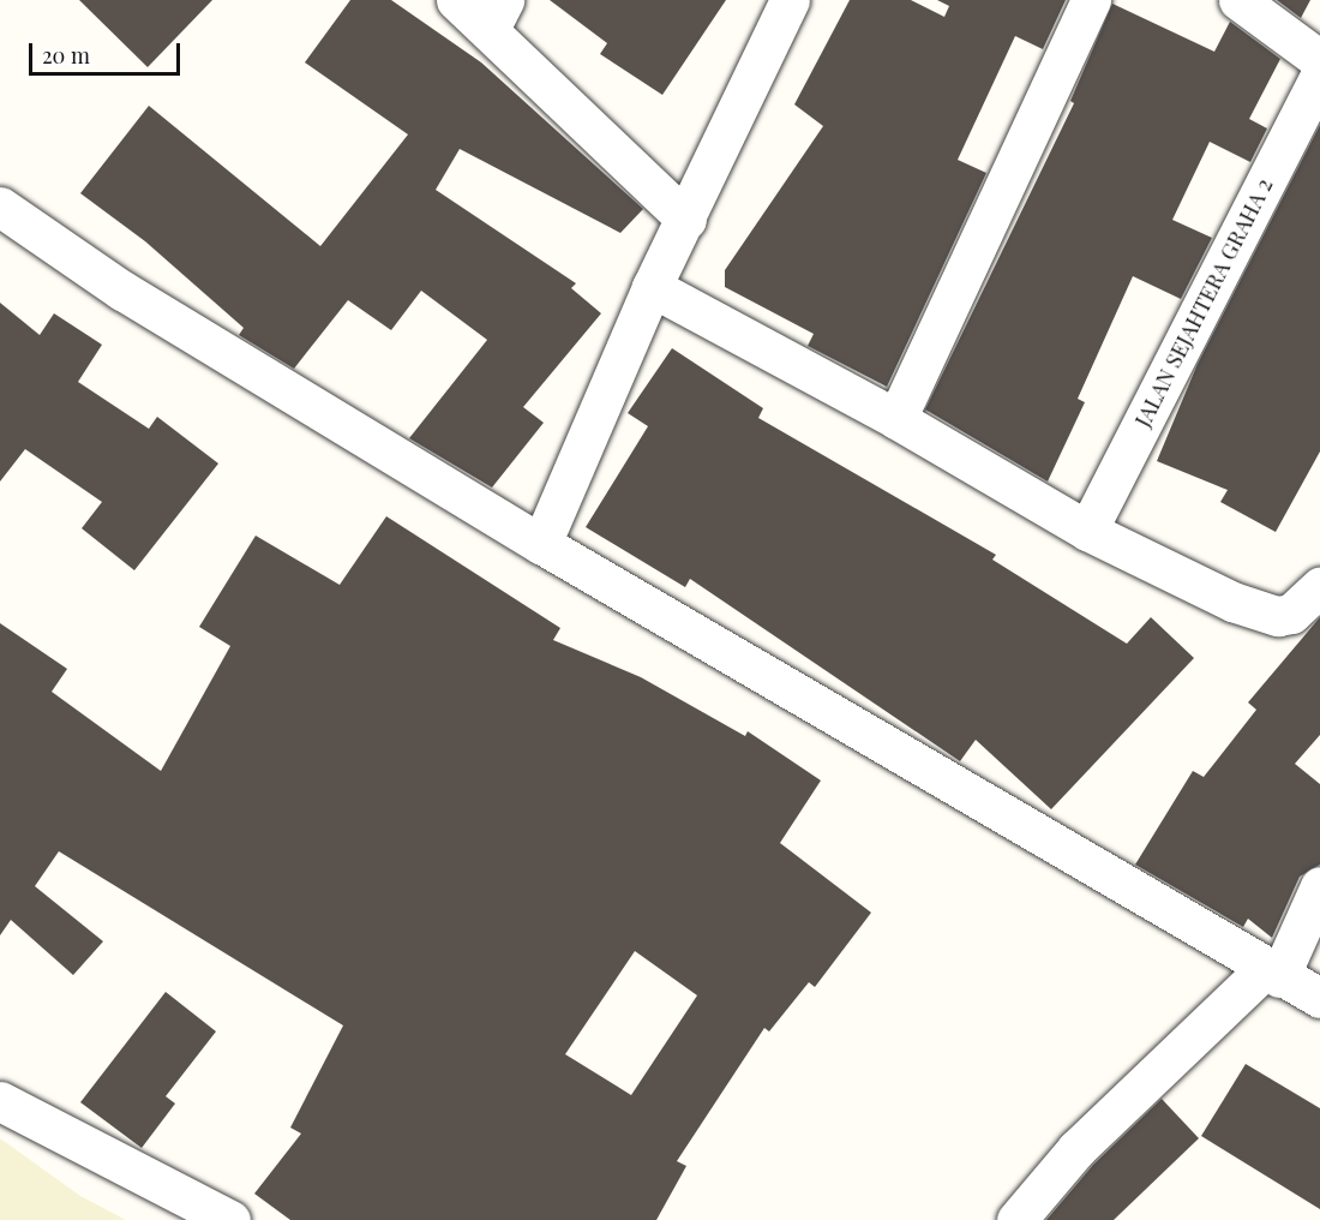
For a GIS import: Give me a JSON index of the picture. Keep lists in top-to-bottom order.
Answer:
{
  "streets": {
    "street": ["JALAN SEJAHTERA GRAHA 2"]
  },
  "scale_bar": "20 m"
}
